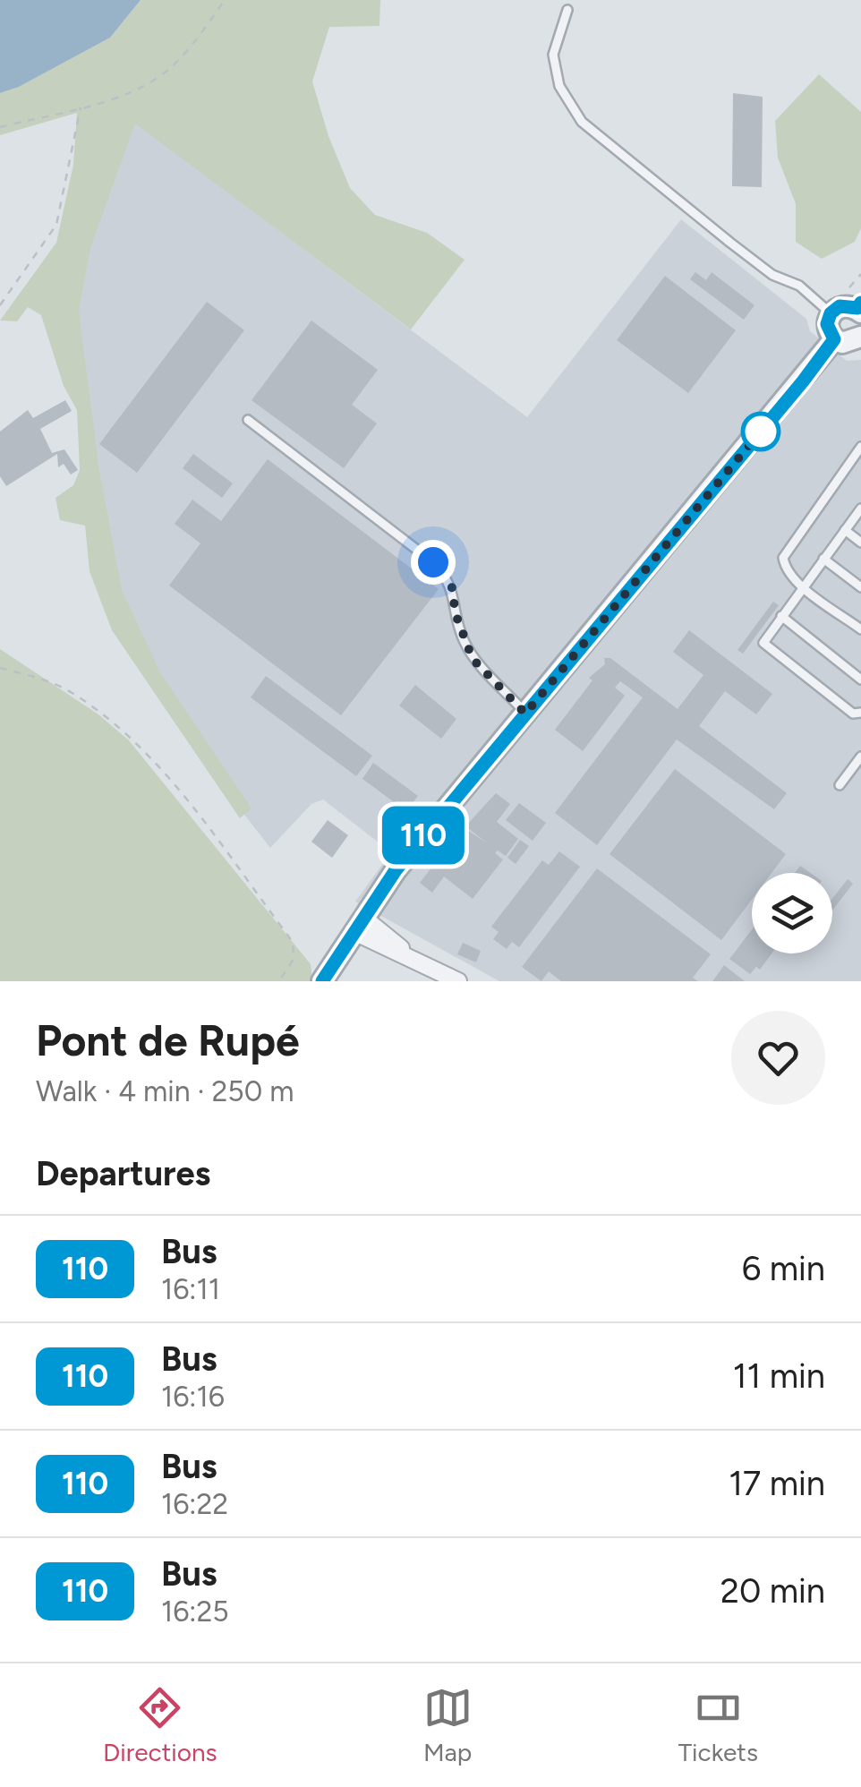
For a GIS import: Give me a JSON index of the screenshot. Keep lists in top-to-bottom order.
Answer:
{
  "lines": ["bus line 110"],
  "page": {
    "on_map": "110",
    "heading": [
      ["Pont de Rupé", "Walk · 4 min · 250 m"],
      "Departures"
    ],
    "list": [
      {
        "mark": "110",
        "name": "Bus",
        "note": "16:11",
        "value": "6 min"
      },
      {
        "mark": "110",
        "name": "Bus",
        "note": "16:16",
        "value": "11 min"
      },
      {
        "mark": "110",
        "name": "Bus",
        "note": "16:22",
        "value": "17 min"
      },
      {
        "mark": "110",
        "name": "Bus",
        "note": "16:25",
        "value": "20 min"
      }
    ],
    "tabs": ["Directions", "Map", "Tickets"]
  }
}
